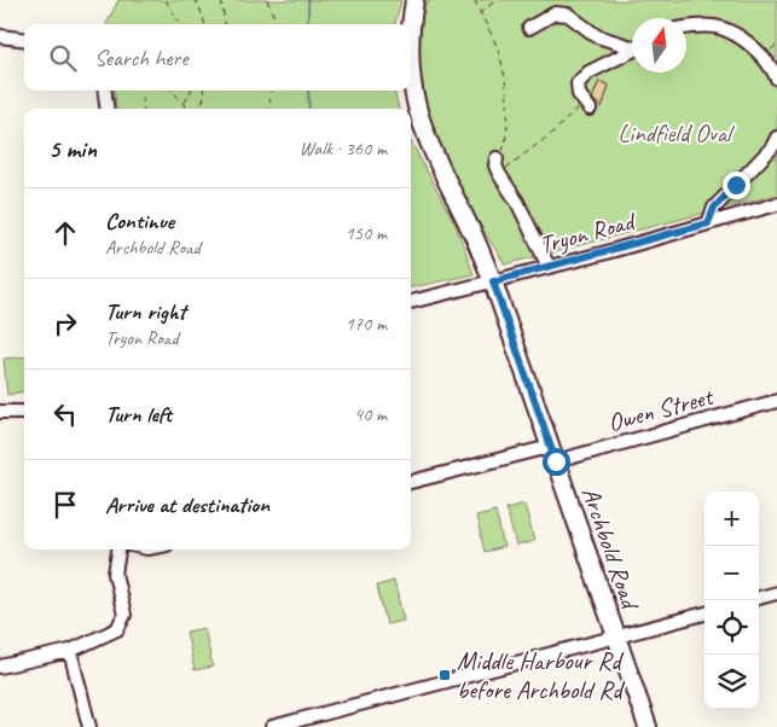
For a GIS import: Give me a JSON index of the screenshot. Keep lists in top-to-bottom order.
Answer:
{
  "streets": {
    "main road": ["Archbold Road"],
    "street": ["Tryon Road", "Owen Street"]
  },
  "crossings": [
    ["Tryon Road", "Archbold Road"],
    ["Owen Street", "Archbold Road"]
  ],
  "parks": ["Lindfield Oval"],
  "places": {
    "transit": ["Middle Harbour Rd before Archbold Rd"]
  },
  "north": "top",
  "page": {
    "search": "Search here",
    "heading": ["5 min", "Walk · 360 m"],
    "list": [
      ["Continue", "Archbold Road", "150 m"],
      ["Turn right", "Tryon Road", "170 m"],
      ["Turn left", "40 m"],
      "Arrive at destination"
    ],
    "map_buttons": ["+", "−"]
  }
}
